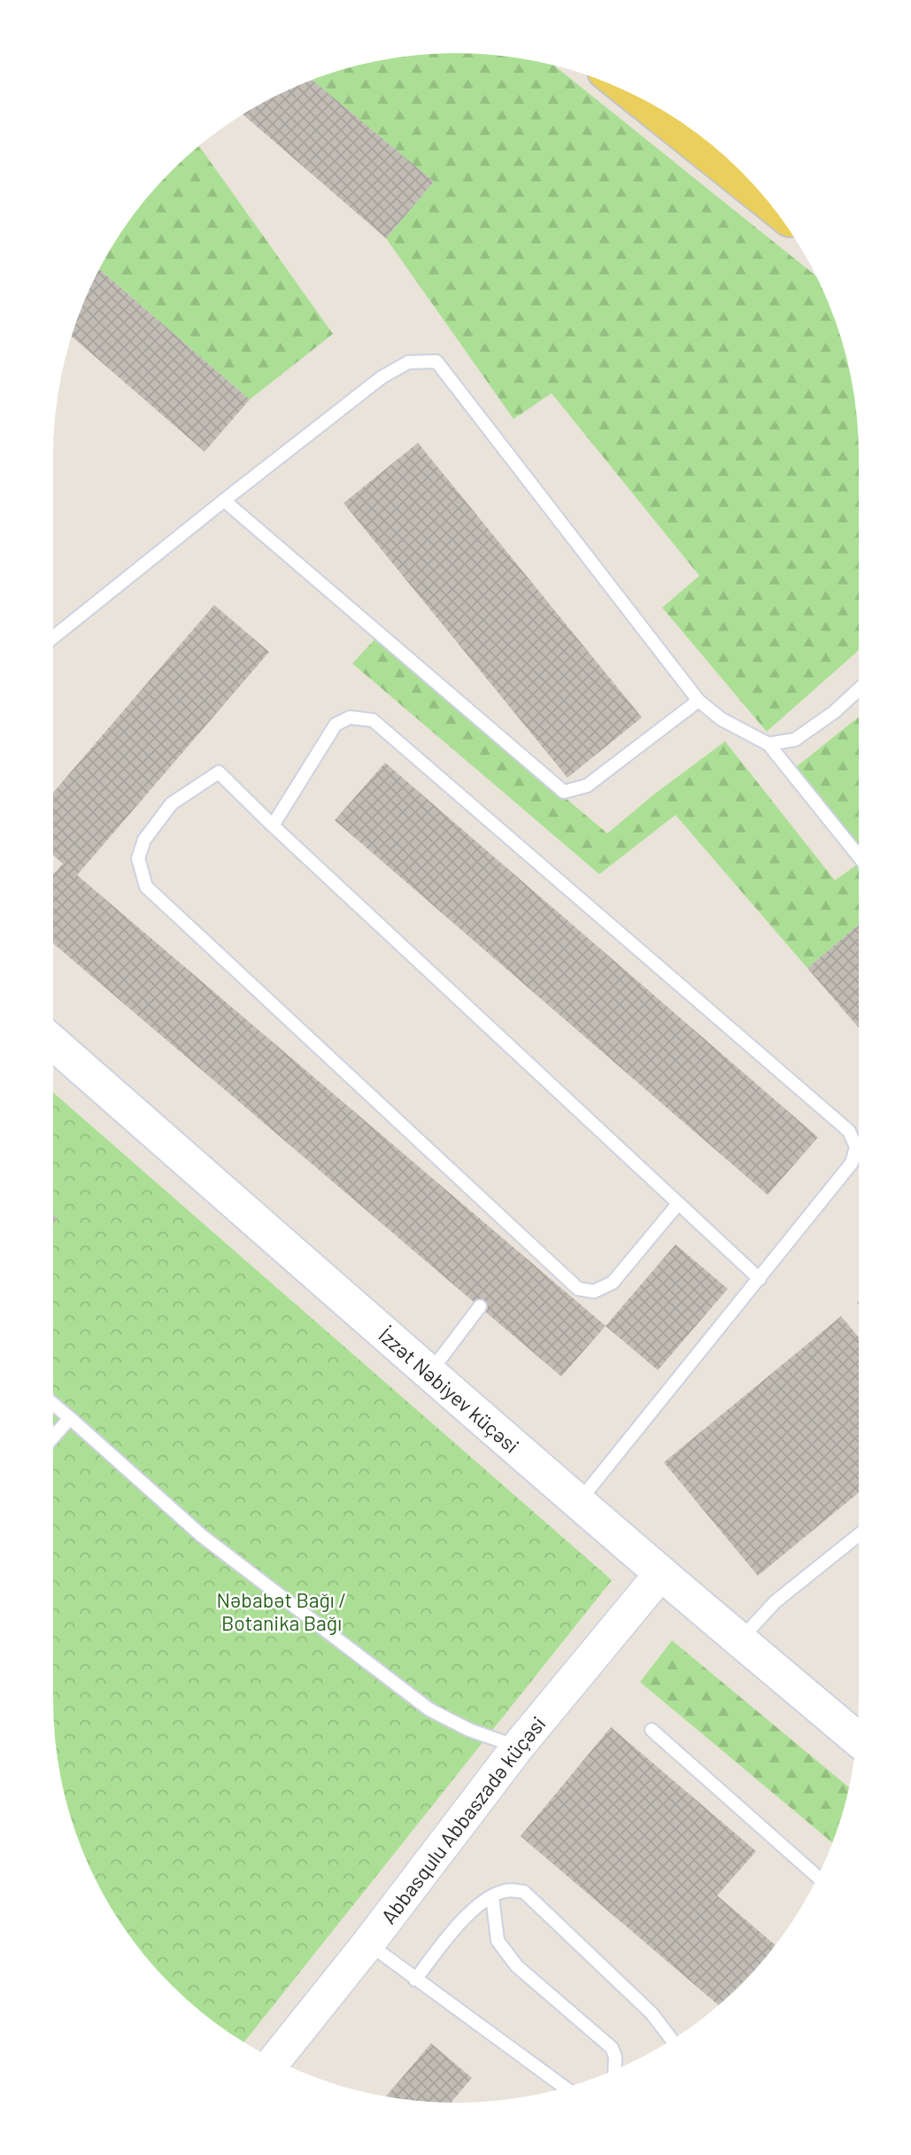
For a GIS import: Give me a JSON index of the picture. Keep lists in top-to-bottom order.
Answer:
{
  "streets": {
    "main road": ["İzzət Nəbiyev küçəsi"],
    "street": ["Abbasqulu Abbaszadə küçəsi"]
  },
  "crossings": [
    ["İzzət Nəbiyev küçəsi", "Abbasqulu Abbaszadə küçəsi"]
  ],
  "parks": ["Nəbabət Bağı / Botanika Bağı"]
}
